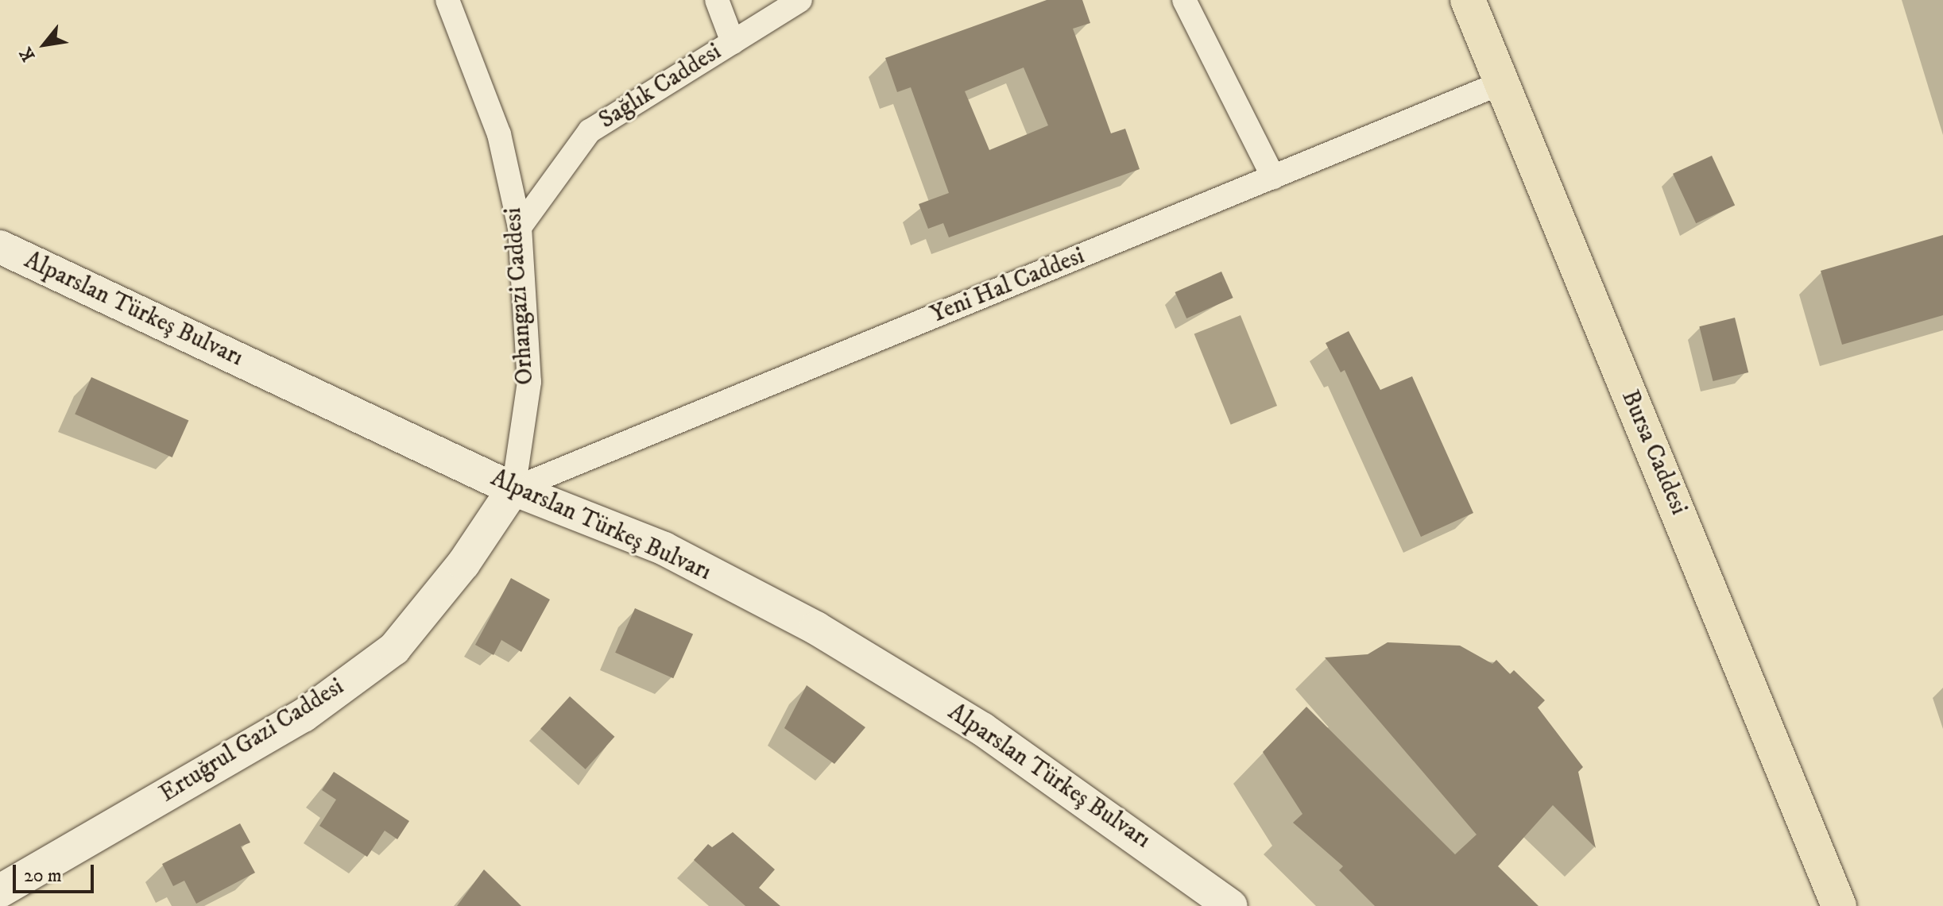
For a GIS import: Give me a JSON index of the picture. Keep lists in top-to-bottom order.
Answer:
{
  "streets": {
    "main road": ["Alparslan Türkeş Bulvarı", "Bursa Caddesi", "Ertuğrul Gazi Caddesi"],
    "street": ["Sağlık Caddesi", "Yeni Hal Caddesi", "Orhangazi Caddesi"]
  },
  "crossings": [
    ["Sağlık Caddesi", "Orhangazi Caddesi"],
    ["Yeni Hal Caddesi", "Orhangazi Caddesi"],
    ["Yeni Hal Caddesi", "Alparslan Türkeş Bulvarı"],
    ["Yeni Hal Caddesi", "Bursa Caddesi"],
    ["Yeni Hal Caddesi", "Ertuğrul Gazi Caddesi"],
    ["Orhangazi Caddesi", "Alparslan Türkeş Bulvarı"],
    ["Orhangazi Caddesi", "Ertuğrul Gazi Caddesi"],
    ["Alparslan Türkeş Bulvarı", "Ertuğrul Gazi Caddesi"]
  ],
  "scale_bar": "20 m",
  "north": "bottom left"
}
